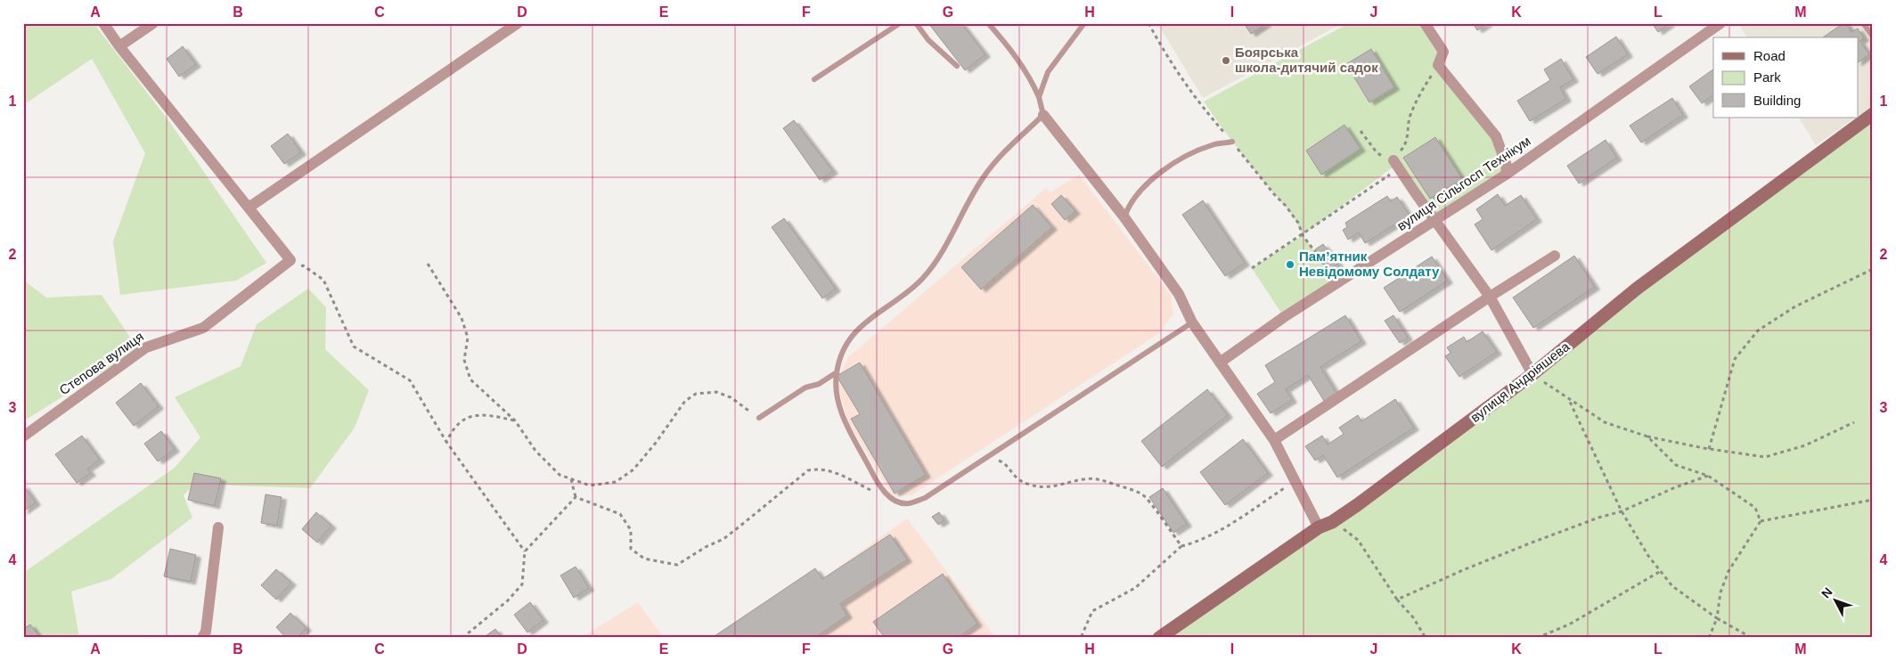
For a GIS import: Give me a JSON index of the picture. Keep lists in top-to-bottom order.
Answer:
{
  "streets": {
    "street": ["вулиця Сільгосп Технікум", "Степова вулиця", "вулиця Андріяшева"]
  },
  "places": ["Боярська школа-дитячий садок", "Пам’ятник Невідомому Солдату"],
  "legend": ["Road", "Park", "Building"],
  "north": "top left",
  "grid": {
    "columns": [
      "A",
      "B",
      "C",
      "D",
      "E",
      "F",
      "G",
      "H",
      "I",
      "J",
      "K",
      "L",
      "M"
    ],
    "rows": [
      "1",
      "2",
      "3",
      "4"
    ]
  }
}
